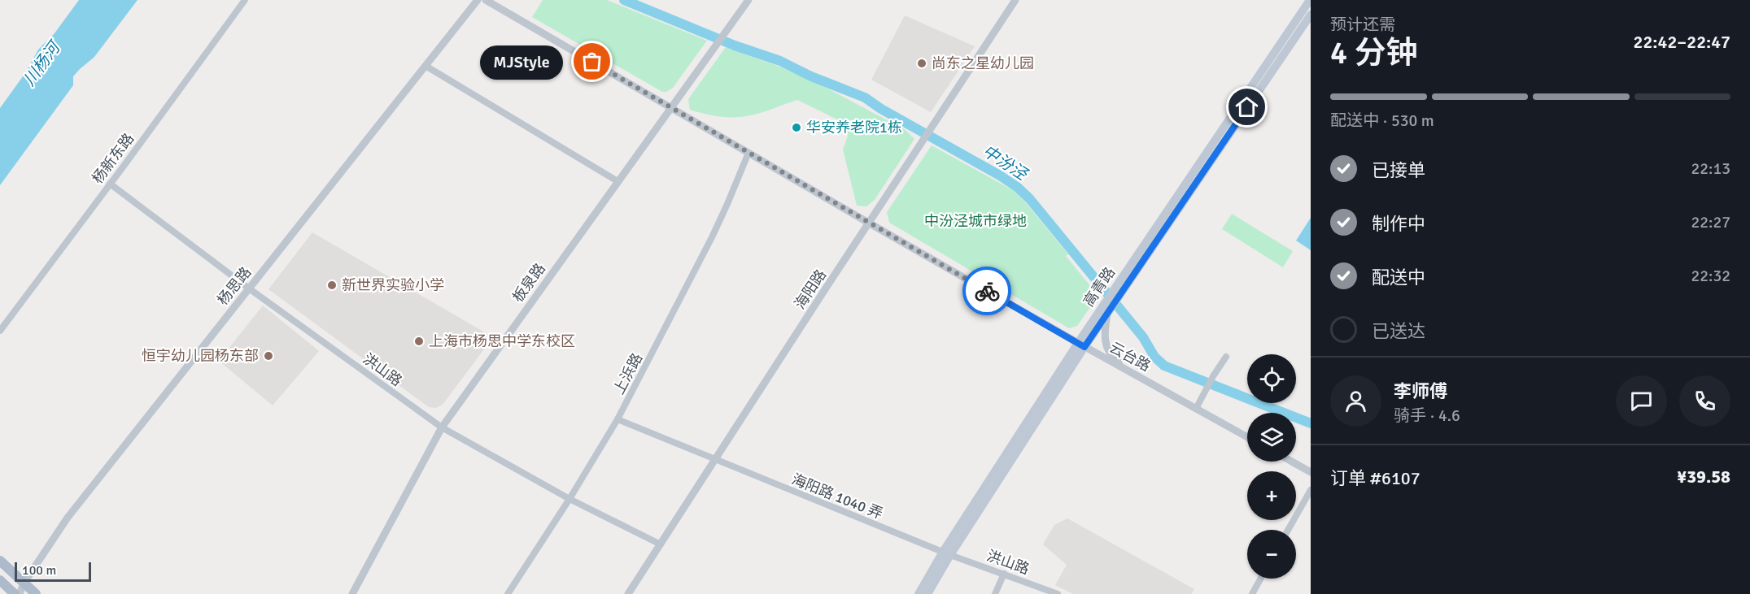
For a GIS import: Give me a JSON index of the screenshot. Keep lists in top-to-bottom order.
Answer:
{
  "streets": {
    "main road": ["高青路"],
    "street": [
      "杨新东路",
      "板泉路",
      "杨思路",
      "海阳路",
      "云台路",
      "洪山路",
      "上浜路",
      "海阳路 1040 弄"
    ]
  },
  "crossings": [
    ["杨新东路", "洪山路"],
    ["板泉路", "云台路"],
    ["板泉路", "洪山路"],
    ["杨思路", "洪山路"],
    ["高青路", "云台路"],
    ["高青路", "洪山路"],
    ["高青路", "海阳路 1040 弄"],
    ["海阳路", "云台路"],
    ["海阳路", "洪山路"],
    ["海阳路", "海阳路 1040 弄"],
    ["云台路", "上浜路"],
    ["洪山路", "上浜路"],
    ["洪山路", "海阳路 1040 弄"],
    ["上浜路", "海阳路 1040 弄"]
  ],
  "water": ["川杨河", "中汾泾"],
  "parks": ["中汾泾城市绿地"],
  "places": [
    "MJStyle",
    "尚东之星幼儿园",
    "华安养老院1栋",
    "新世界实验小学",
    "上海市杨思中学东校区",
    "恒宇幼儿园杨东部"
  ],
  "scale_bar": "100 m",
  "page": {
    "heading": ["4 分钟", "预计还需", "22:42–22:47"],
    "panel": [
      "李师傅",
      "骑手 · 4.6",
      "订单 #6107",
      "¥39.58"
    ],
    "bubble": "MJStyle",
    "bar": "配送中 · 530 m",
    "list": [
      ["已接单", "22:13"],
      ["制作中", "22:27"],
      ["配送中", "22:32"],
      "已送达"
    ],
    "map_buttons": ["+", "−"],
    "scale": "100 m"
  }
}
